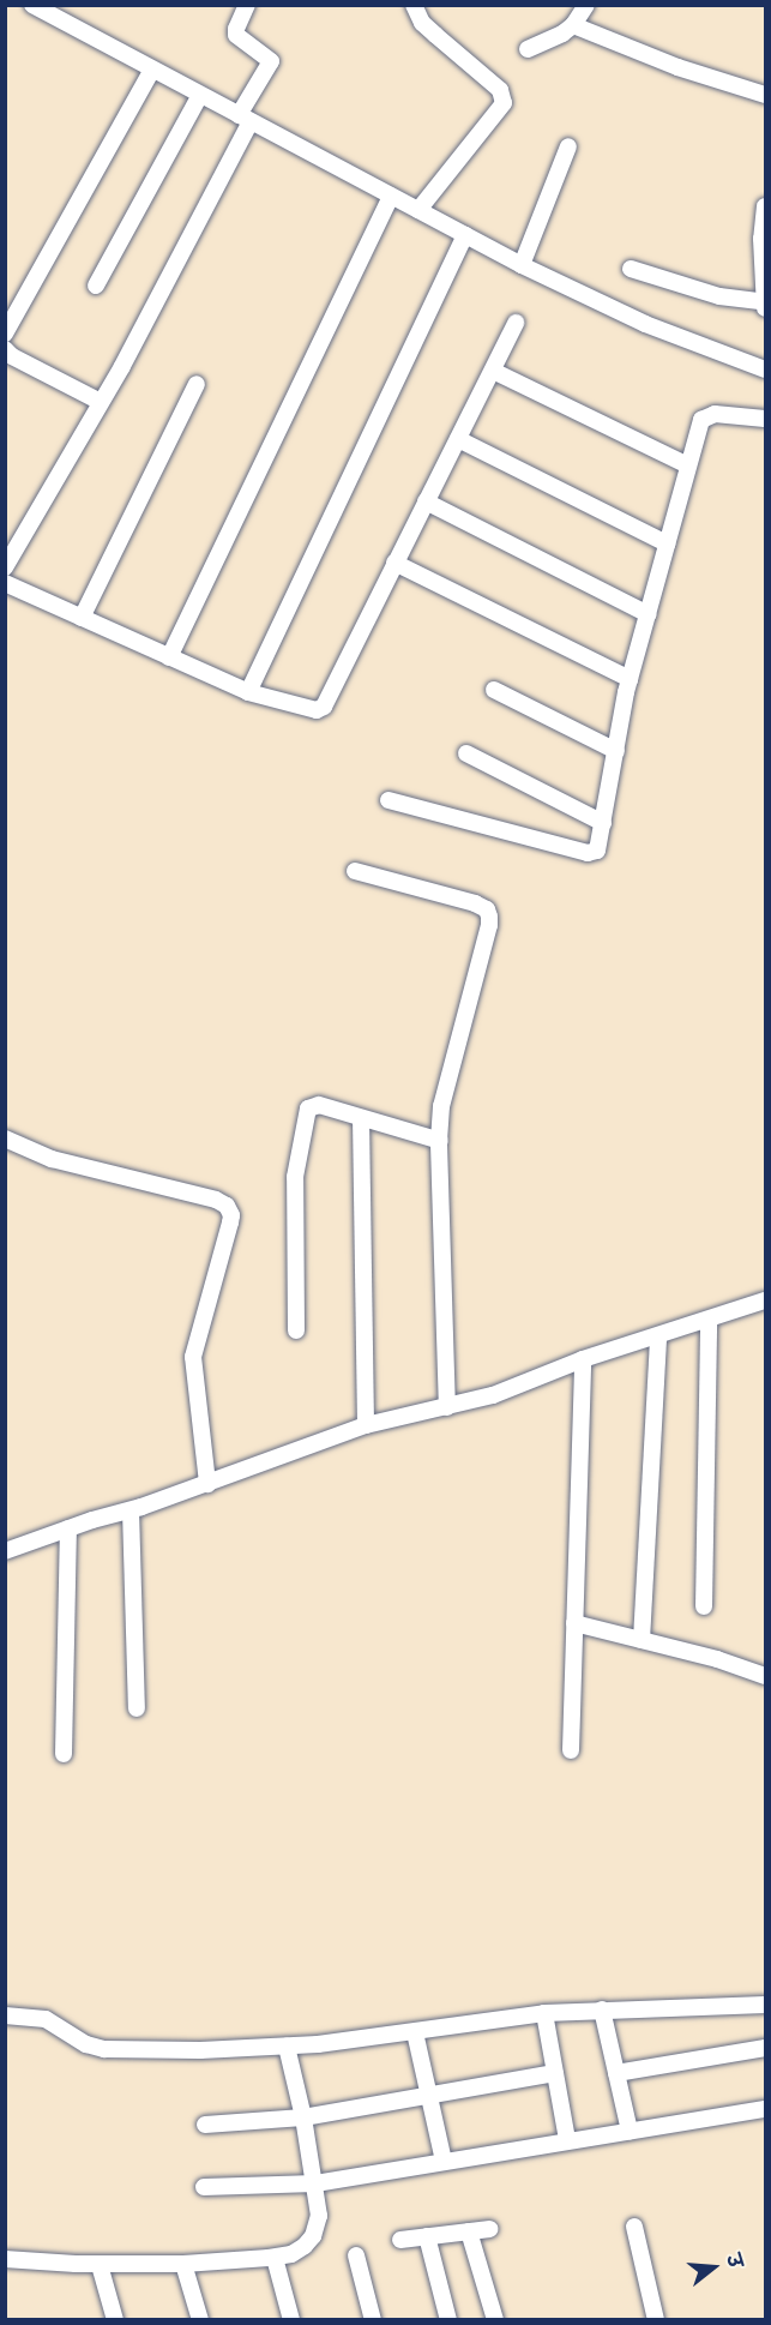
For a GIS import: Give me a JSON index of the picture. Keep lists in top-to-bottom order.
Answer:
{
  "north": "right"
}
